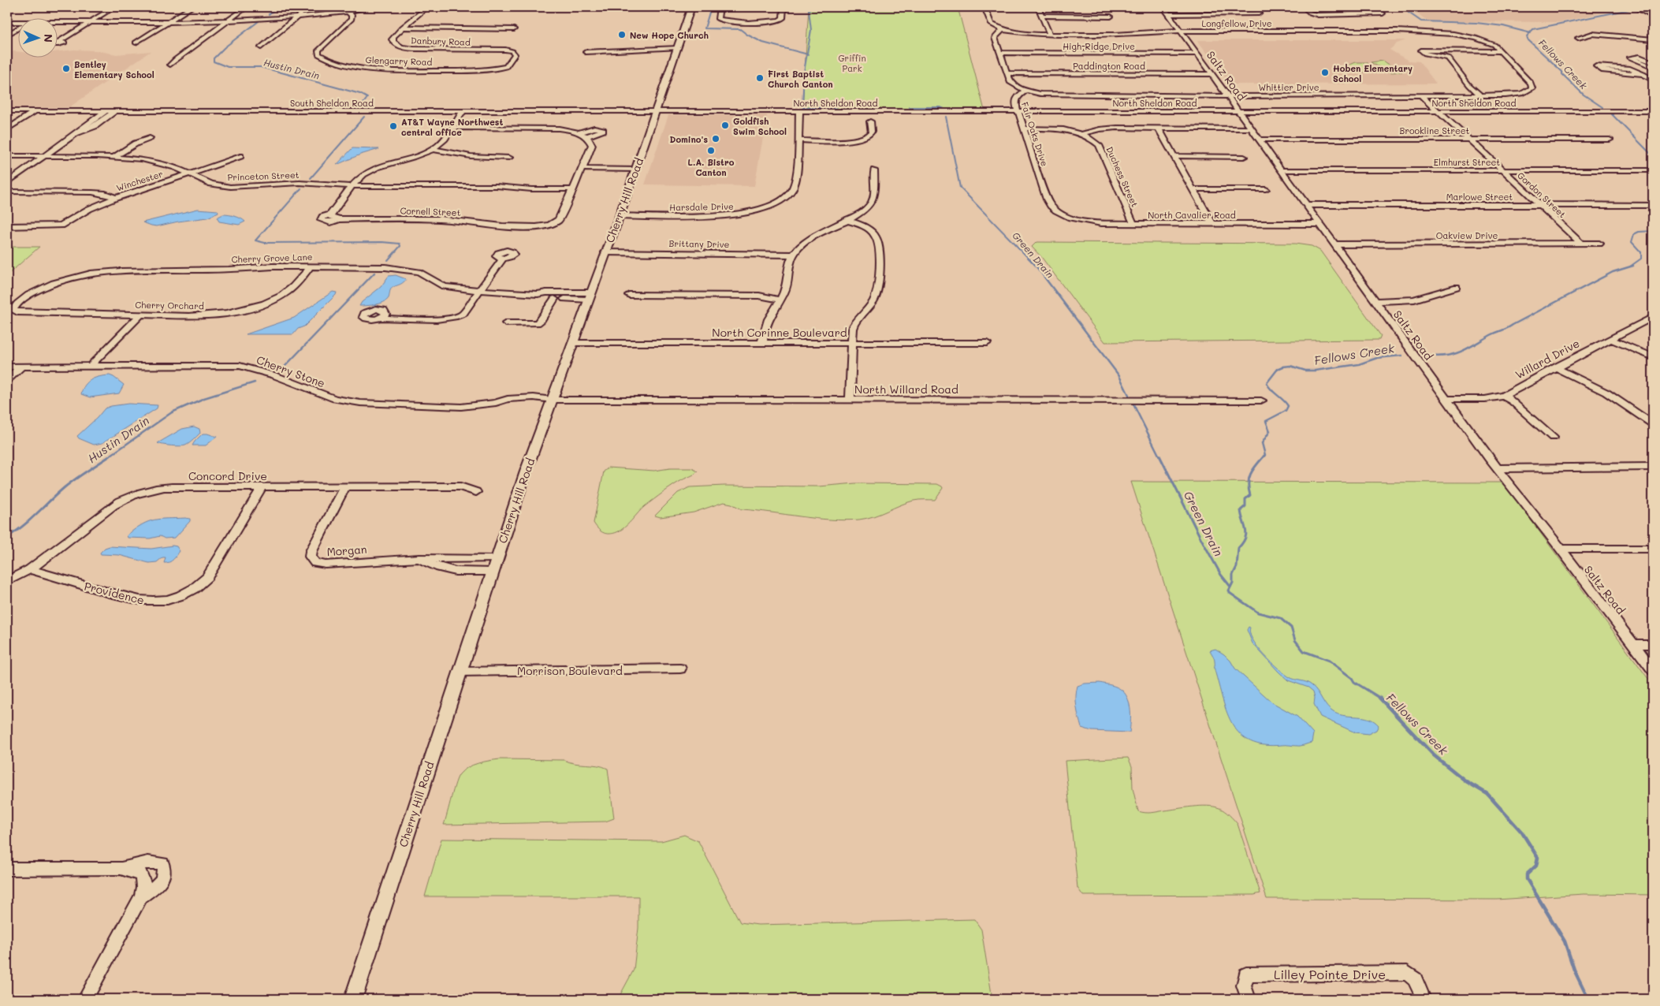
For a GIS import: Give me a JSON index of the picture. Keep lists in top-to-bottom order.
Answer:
{
  "streets": {
    "main road": ["Cherry Hill Road"],
    "street": [
      "Longfellow Drive",
      "Danbury Road",
      "High-Ridge Drive",
      "Glengarry Road",
      "Paddington Road",
      "Saltz Road",
      "Whittier Drive",
      "South Sheldon Road",
      "North Sheldon Road",
      "Brookline Street",
      "Fair Oaks Drive",
      "Elmhurst Street",
      "Princeton Street",
      "Duchess Street",
      "Winchester",
      "Gordon Street",
      "Marlowe Street",
      "Harsdale Drive",
      "Cornell Street",
      "North Cavalier Road",
      "Oakview Drive",
      "Brittany Drive",
      "Cherry Grove Lane",
      "Cherry Orchard",
      "North Corinne Boulevard",
      "Willard Drive",
      "Cherry Stone",
      "North Willard Road",
      "Concord Drive",
      "Morgan",
      "Providence",
      "Morrison Boulevard",
      "Lilley Pointe Drive"
    ]
  },
  "crossings": [
    ["Longfellow Drive", "Saltz Road"],
    ["Longfellow Drive", "Fair Oaks Drive"],
    ["Danbury Road", "Glengarry Road"],
    ["High-Ridge Drive", "Saltz Road"],
    ["High-Ridge Drive", "Fair Oaks Drive"],
    ["Paddington Road", "Saltz Road"],
    ["Paddington Road", "Fair Oaks Drive"],
    ["Saltz Road", "Whittier Drive"],
    ["Saltz Road", "North Sheldon Road"],
    ["Saltz Road", "Brookline Street"],
    ["Saltz Road", "Elmhurst Street"],
    ["Saltz Road", "Marlowe Street"],
    ["Saltz Road", "North Cavalier Road"],
    ["Saltz Road", "Oakview Drive"],
    ["Saltz Road", "Willard Drive"],
    ["Whittier Drive", "Fair Oaks Drive"],
    ["Whittier Drive", "Gordon Street"],
    ["South Sheldon Road", "North Sheldon Road"],
    ["South Sheldon Road", "Cherry Hill Road"],
    ["North Sheldon Road", "Fair Oaks Drive"],
    ["North Sheldon Road", "Gordon Street"],
    ["North Sheldon Road", "Cherry Hill Road"],
    ["North Sheldon Road", "Harsdale Drive"],
    ["Brookline Street", "Gordon Street"],
    ["Fair Oaks Drive", "Duchess Street"],
    ["Fair Oaks Drive", "North Cavalier Road"],
    ["Elmhurst Street", "Gordon Street"],
    ["Princeton Street", "Winchester"],
    ["Duchess Street", "North Cavalier Road"],
    ["Gordon Street", "Marlowe Street"],
    ["Gordon Street", "Oakview Drive"],
    ["Cherry Hill Road", "Harsdale Drive"],
    ["Cherry Hill Road", "Brittany Drive"],
    ["Cherry Hill Road", "Cherry Grove Lane"],
    ["Cherry Hill Road", "North Corinne Boulevard"],
    ["Cherry Hill Road", "Cherry Stone"],
    ["Cherry Hill Road", "North Willard Road"],
    ["Cherry Hill Road", "Morgan"],
    ["Cherry Hill Road", "Morrison Boulevard"],
    ["Cherry Grove Lane", "Cherry Orchard"],
    ["Cherry Stone", "North Willard Road"],
    ["Concord Drive", "Morgan"],
    ["Concord Drive", "Providence"]
  ],
  "water": ["Fellows Creek", "Hustin Drain", "Green Drain"],
  "parks": ["Griffin Park"],
  "places": [
    "New Hope Church",
    "Bentley Elementary School",
    "Hoben Elementary School",
    "First Baptist Church Canton",
    "Goldfish Swim School",
    "AT&T Wayne Northwest central office",
    "Domino's",
    "L.A. Bistro Canton"
  ],
  "north": "right"
}
